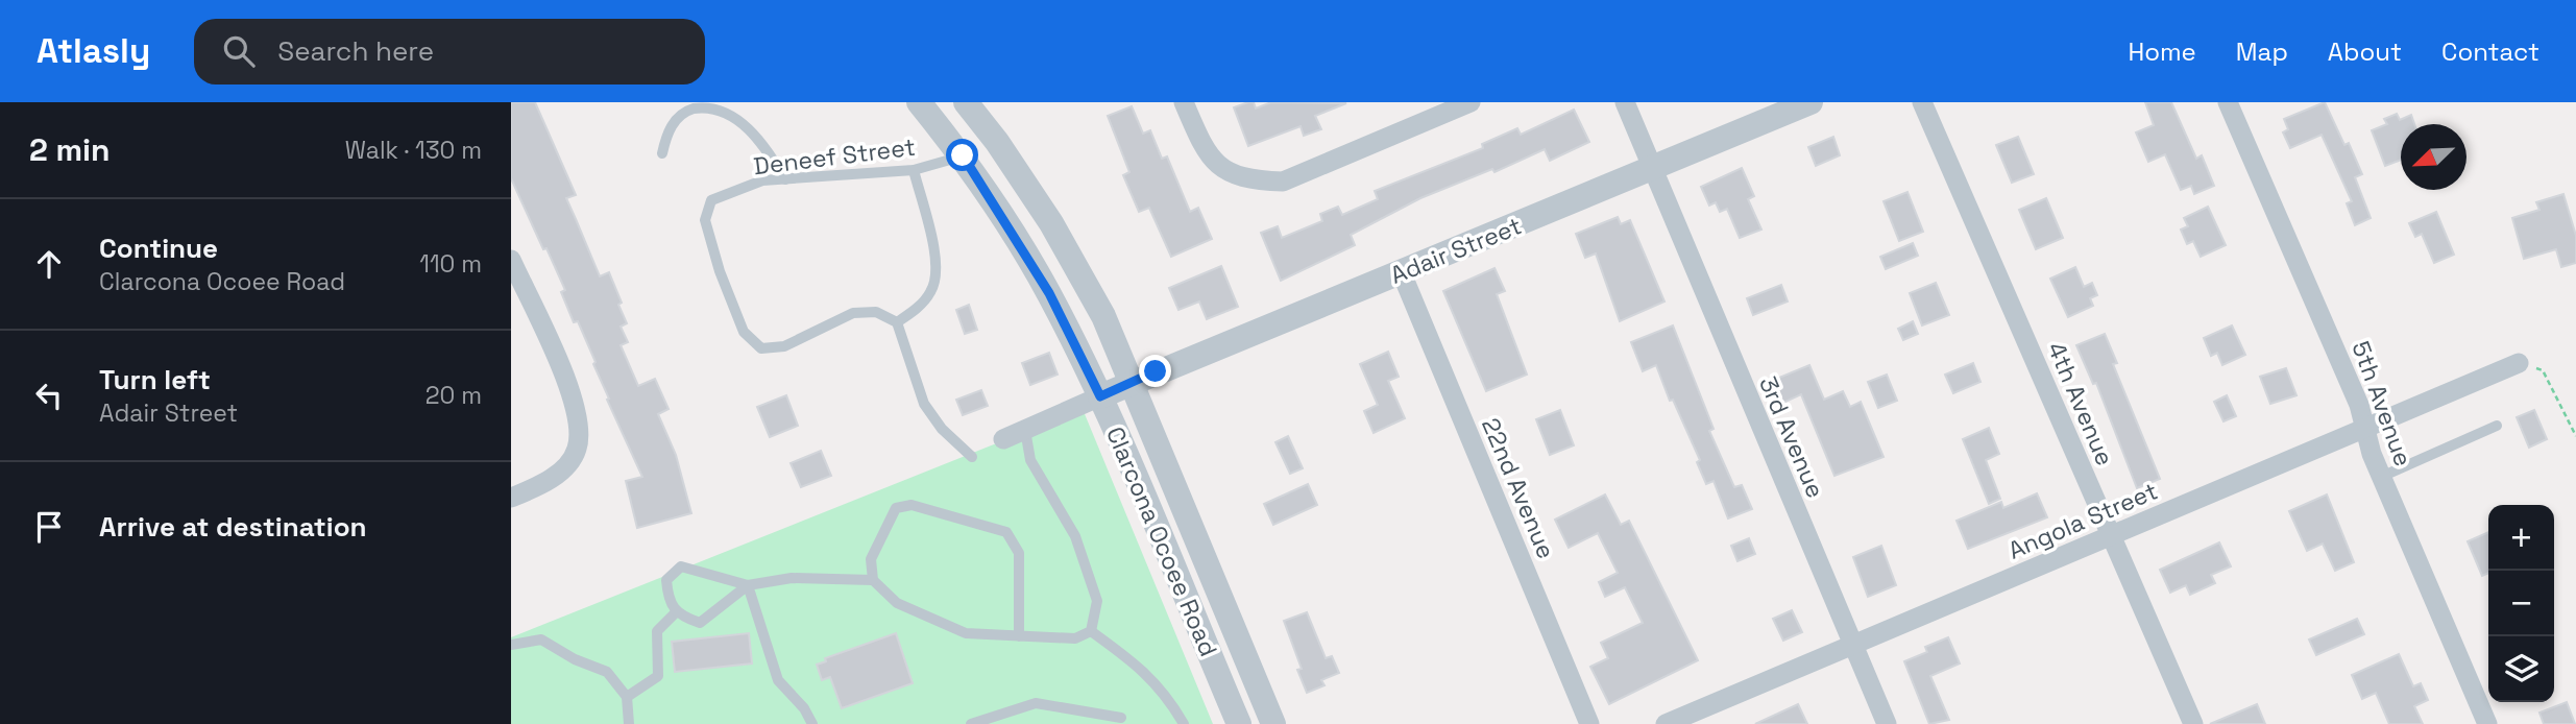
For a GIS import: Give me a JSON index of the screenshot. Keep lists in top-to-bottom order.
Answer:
{
  "streets": {
    "street": [
      "Adair Street",
      "4th Avenue",
      "5th Avenue",
      "3rd Avenue",
      "22nd Avenue",
      "Angola Street",
      "Clarcona Ocoee Road"
    ],
    "lane": ["Deneef Street"]
  },
  "crossings": [
    ["Deneef Street", "Clarcona Ocoee Road"],
    ["Adair Street", "3rd Avenue"],
    ["Adair Street", "22nd Avenue"],
    ["Adair Street", "Clarcona Ocoee Road"],
    ["4th Avenue", "Angola Street"],
    ["5th Avenue", "Angola Street"],
    ["3rd Avenue", "Angola Street"]
  ],
  "north": "bottom left",
  "page": {
    "header": "Atlasly",
    "search": "Search here",
    "nav": [
      "Home",
      "Map",
      "About",
      "Contact"
    ],
    "heading": ["2 min", "Walk · 130 m"],
    "list": [
      ["Continue", "Clarcona Ocoee Road", "110 m"],
      ["Turn left", "Adair Street", "20 m"],
      "Arrive at destination"
    ],
    "map_buttons": ["+", "−"]
  }
}
